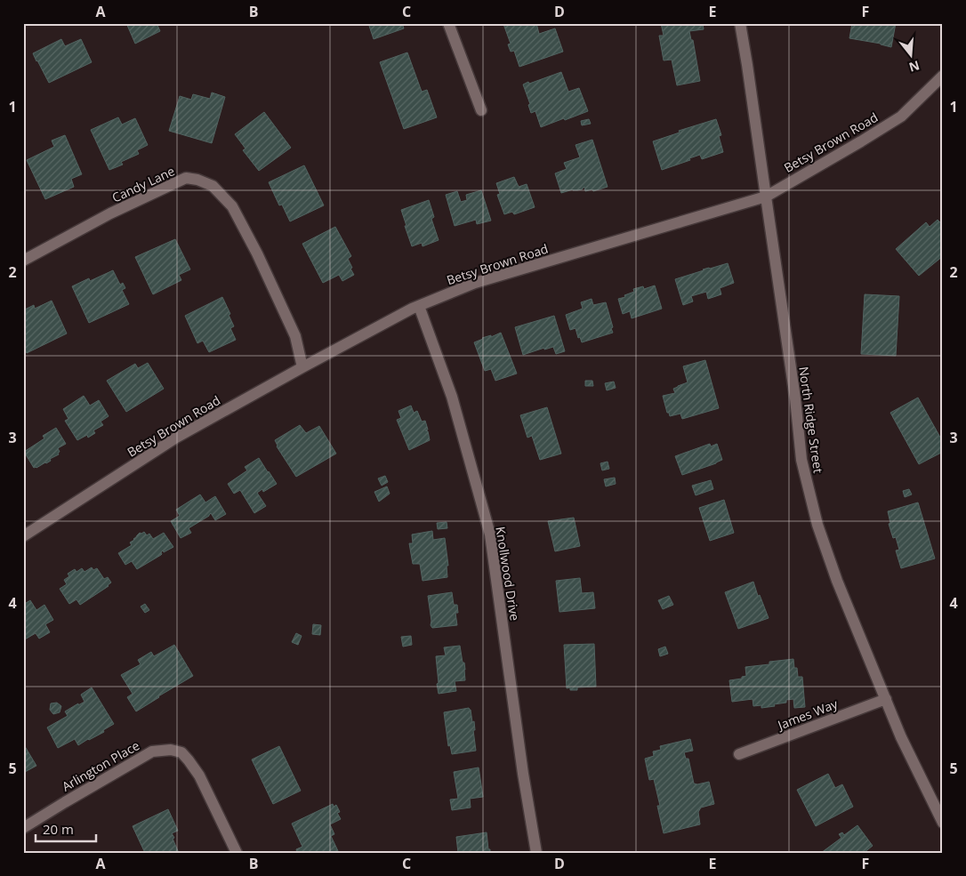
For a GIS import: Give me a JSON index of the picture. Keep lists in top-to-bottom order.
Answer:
{
  "streets": {
    "street": [
      "Betsy Brown Road",
      "Candy Lane",
      "North Ridge Street",
      "Knollwood Drive",
      "James Way",
      "Arlington Place"
    ]
  },
  "crossings": [
    ["Betsy Brown Road", "Candy Lane"],
    ["Betsy Brown Road", "North Ridge Street"],
    ["Betsy Brown Road", "Knollwood Drive"],
    ["North Ridge Street", "James Way"]
  ],
  "scale_bar": "20 m",
  "north": "bottom",
  "grid": {
    "columns": [
      "A",
      "B",
      "C",
      "D",
      "E",
      "F"
    ],
    "rows": [
      "1",
      "2",
      "3",
      "4",
      "5"
    ]
  }
}
